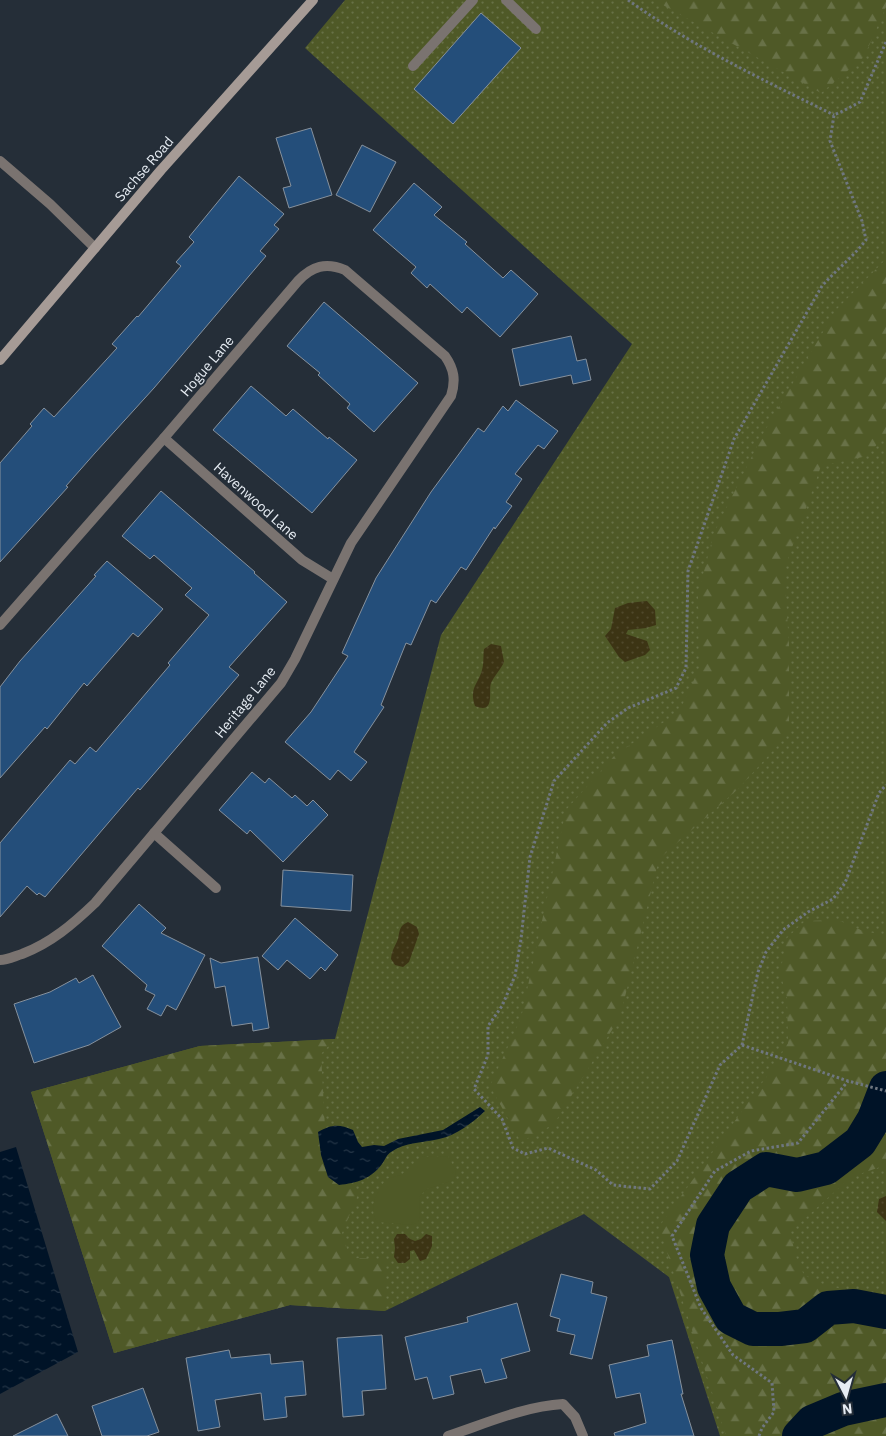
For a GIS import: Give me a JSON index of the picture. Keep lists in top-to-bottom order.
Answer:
{
  "streets": {
    "main road": ["Sachse Road"],
    "street": ["Hogue Lane", "Havenwood Lane", "Heritage Lane"]
  },
  "crossings": [
    ["Hogue Lane", "Havenwood Lane"],
    ["Hogue Lane", "Heritage Lane"],
    ["Havenwood Lane", "Heritage Lane"]
  ],
  "north": "bottom"
}
